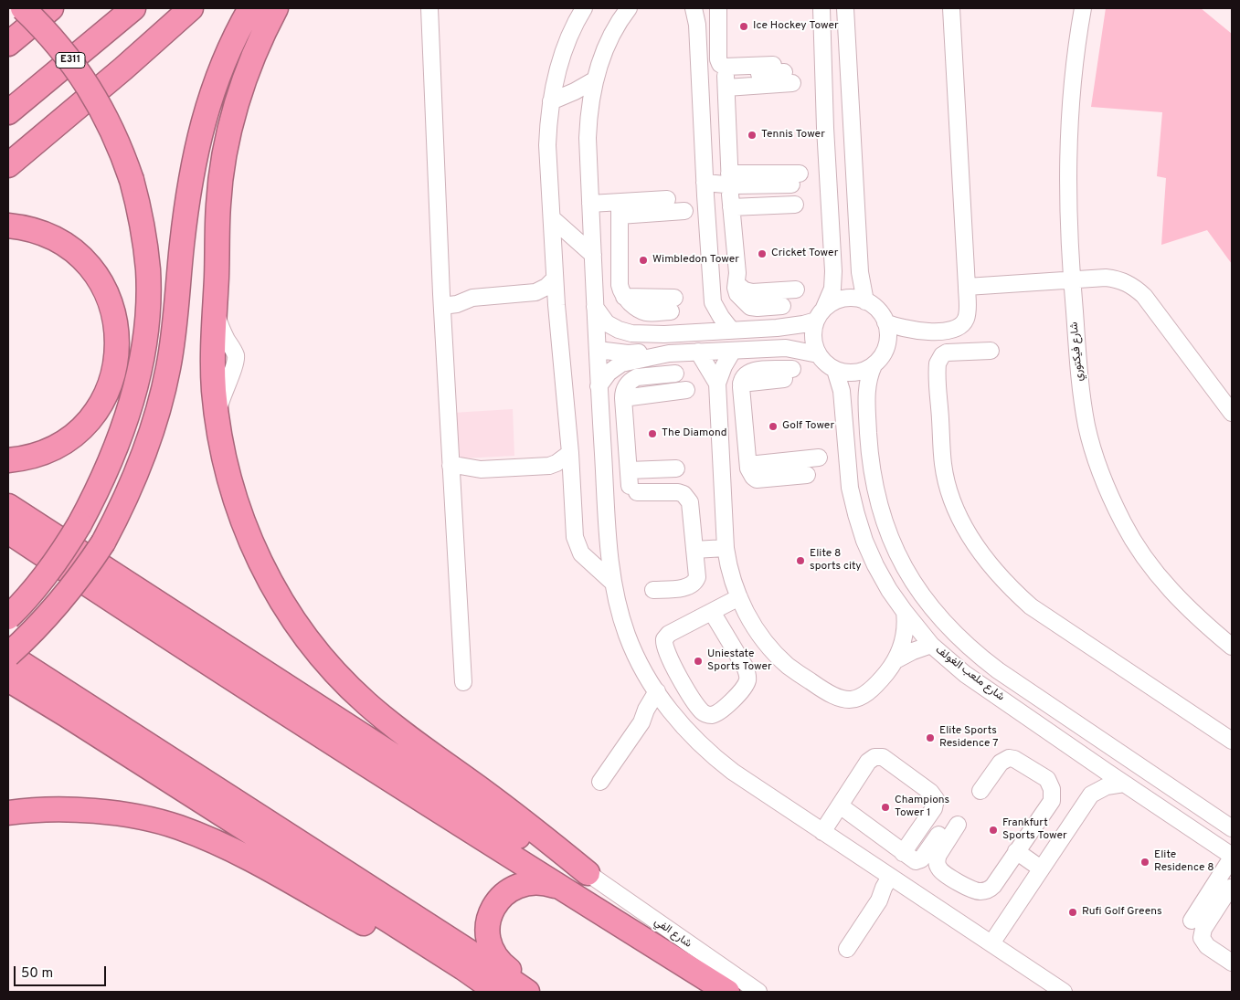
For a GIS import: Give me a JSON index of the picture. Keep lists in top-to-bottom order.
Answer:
{
  "streets": {
    "highway": ["E311"],
    "street": ["شارع فيكتوري", "شارع ملعب الغولف", "شارع الفي"]
  },
  "places": [
    "Ice Hockey Tower",
    "Tennis Tower",
    "Cricket Tower",
    "Wimbledon Tower",
    "Golf Tower",
    "The Diamond",
    "Elite 8 sports city",
    "Uniestate Sports Tower",
    "Elite Sports Residence 7",
    "Champions Tower 1",
    "Frankfurt Sports Tower",
    "Elite Residence 8",
    "Rufi Golf Greens"
  ],
  "scale_bar": "50 m"
}
